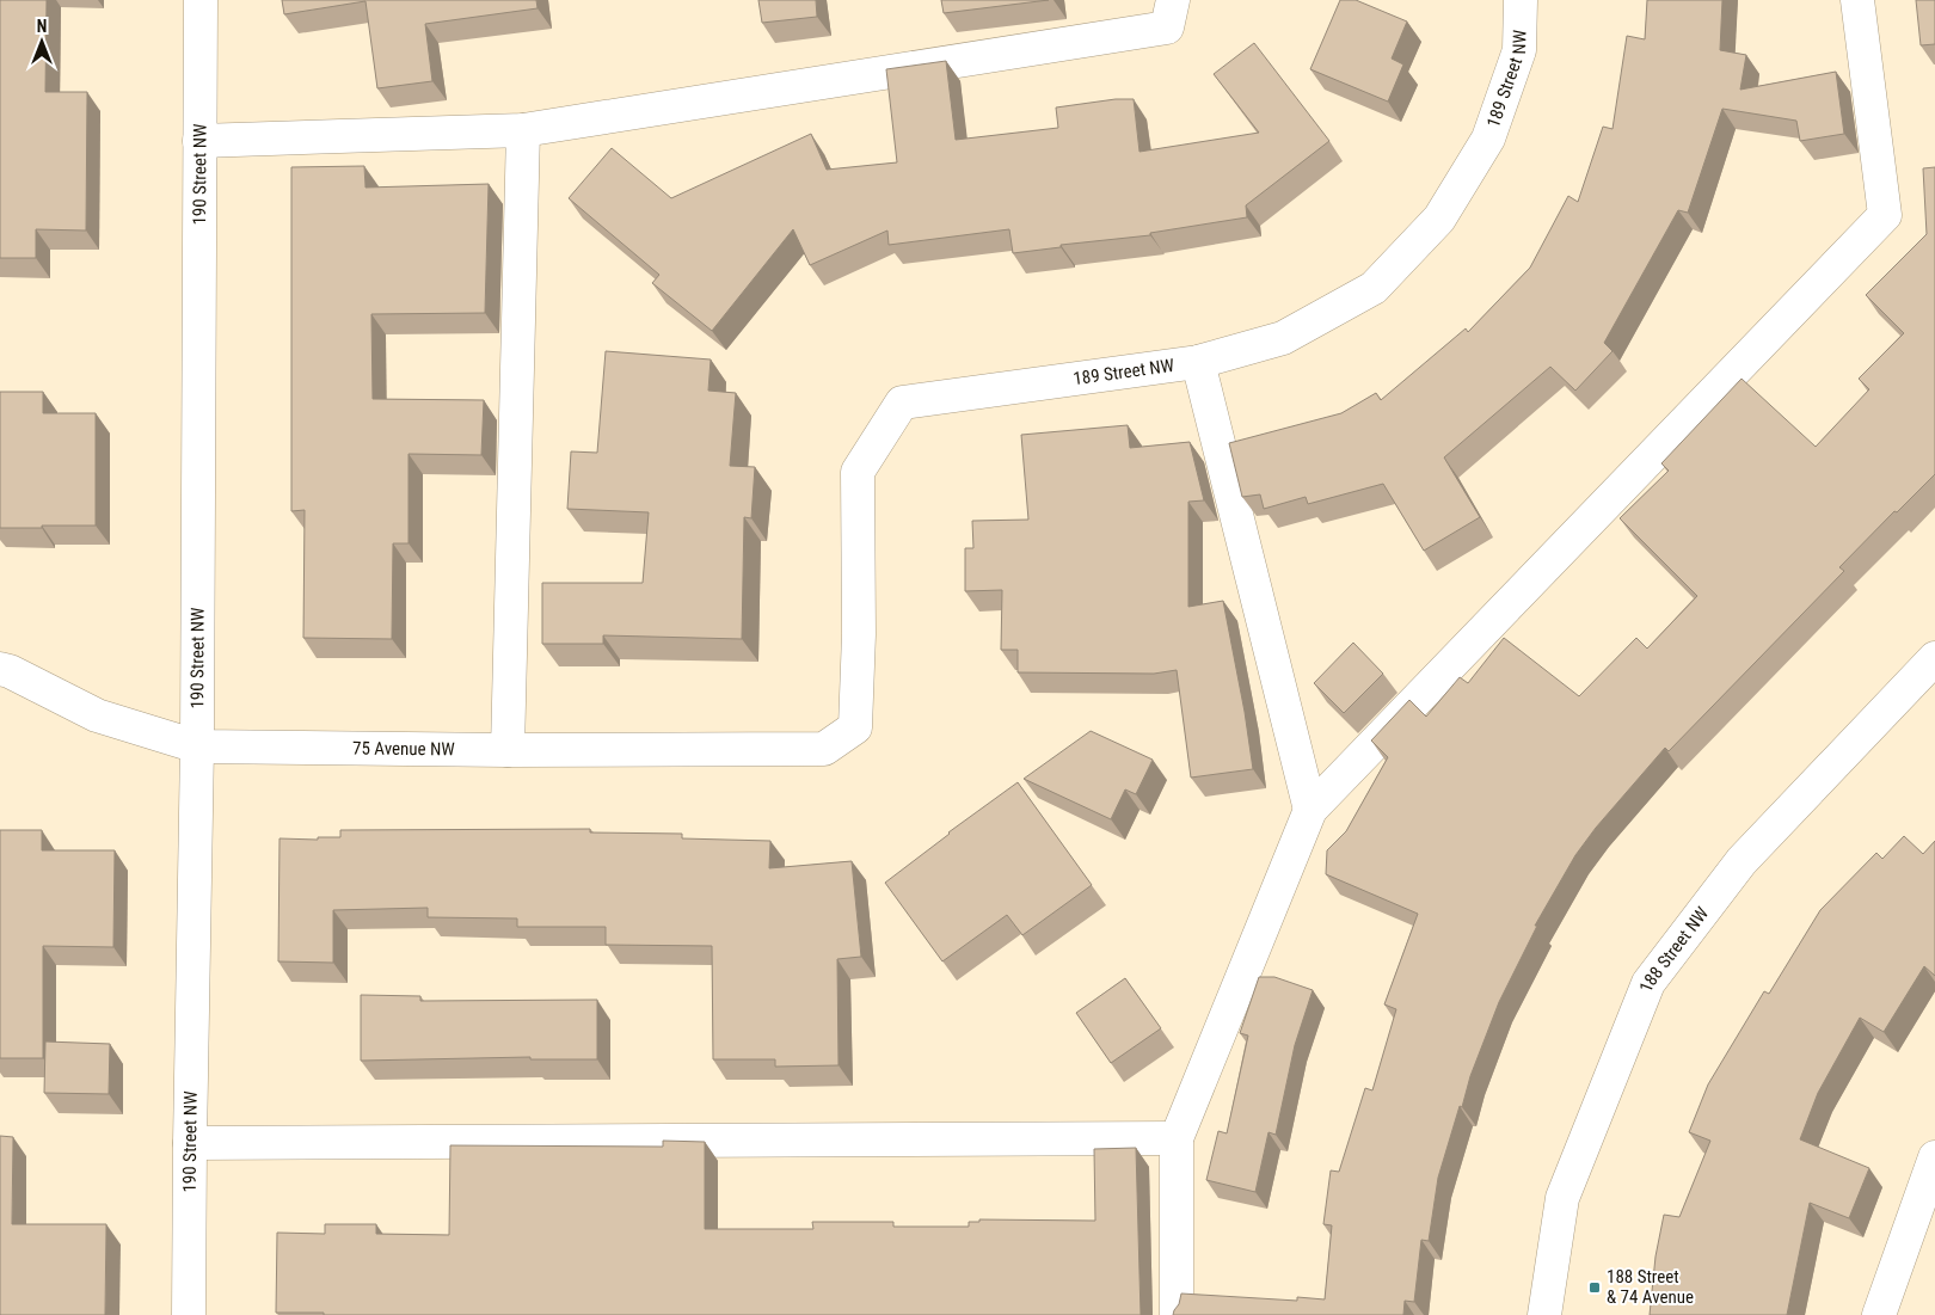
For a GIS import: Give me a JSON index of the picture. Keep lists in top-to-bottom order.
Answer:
{
  "streets": {
    "street": [
      "189 Street NW",
      "190 Street NW",
      "75 Avenue NW",
      "188 Street NW"
    ]
  },
  "crossings": [
    ["189 Street NW", "75 Avenue NW"],
    ["190 Street NW", "75 Avenue NW"]
  ],
  "places": {
    "transit": ["188 Street & 74 Avenue"]
  },
  "north": "top"
}
